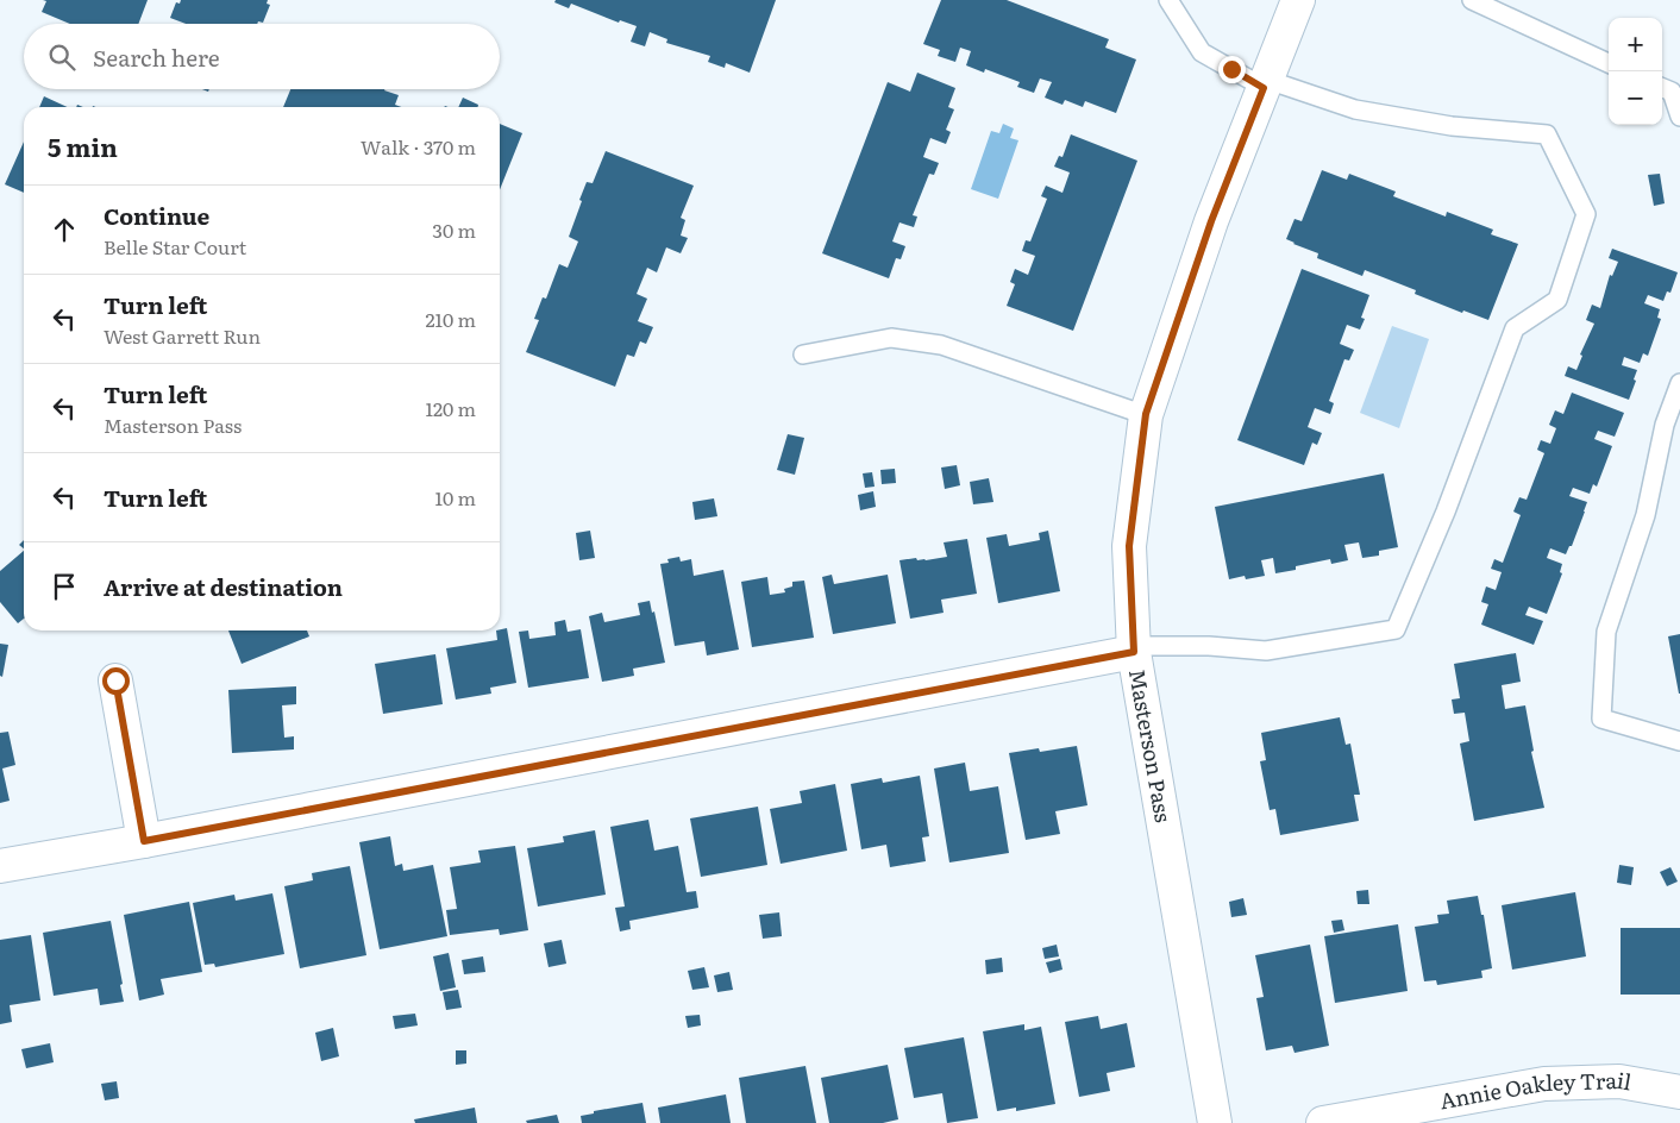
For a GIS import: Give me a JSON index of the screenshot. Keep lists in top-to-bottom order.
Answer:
{
  "streets": {
    "street": ["Masterson Pass", "Annie Oakley Trail"]
  },
  "page": {
    "map_buttons": ["+", "−"],
    "search": "Search here",
    "heading": ["5 min", "Walk · 370 m"],
    "list": [
      ["Continue", "Belle Star Court", "30 m"],
      ["Turn left", "West Garrett Run", "210 m"],
      ["Turn left", "Masterson Pass", "120 m"],
      ["Turn left", "10 m"],
      "Arrive at destination"
    ]
  }
}
